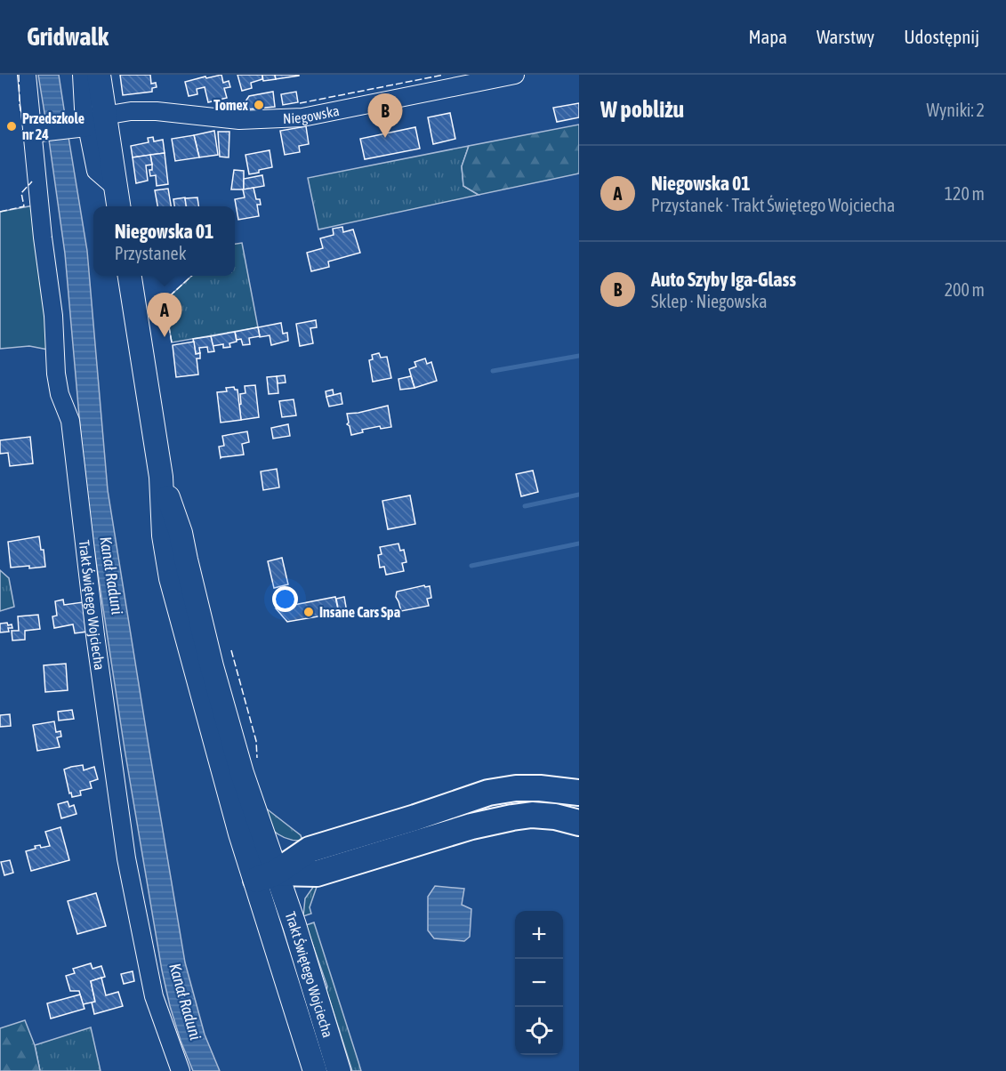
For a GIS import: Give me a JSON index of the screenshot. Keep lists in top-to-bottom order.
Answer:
{
  "streets": {
    "main road": ["Trakt Świętego Wojciecha"],
    "street": ["Niegowska"]
  },
  "water": ["Kanał Raduni"],
  "places": ["Tomex", "Przedszkole nr 24", "Insane Cars Spa"],
  "page": {
    "header": "Gridwalk",
    "nav": ["Mapa", "Warstwy", "Udostępnij"],
    "heading": ["W pobliżu", "Wyniki: 2"],
    "pins": ["B", "A"],
    "list": [
      {
        "mark": "A",
        "name": "Niegowska 01",
        "note": "Przystanek · Trakt Świętego Wojciecha",
        "value": "120 m"
      },
      {
        "mark": "B",
        "name": "Auto Szyby Iga-Glass",
        "note": "Sklep · Niegowska",
        "value": "200 m"
      }
    ],
    "popup": ["Niegowska 01", "Przystanek"],
    "map_buttons": ["+", "−"]
  }
}
